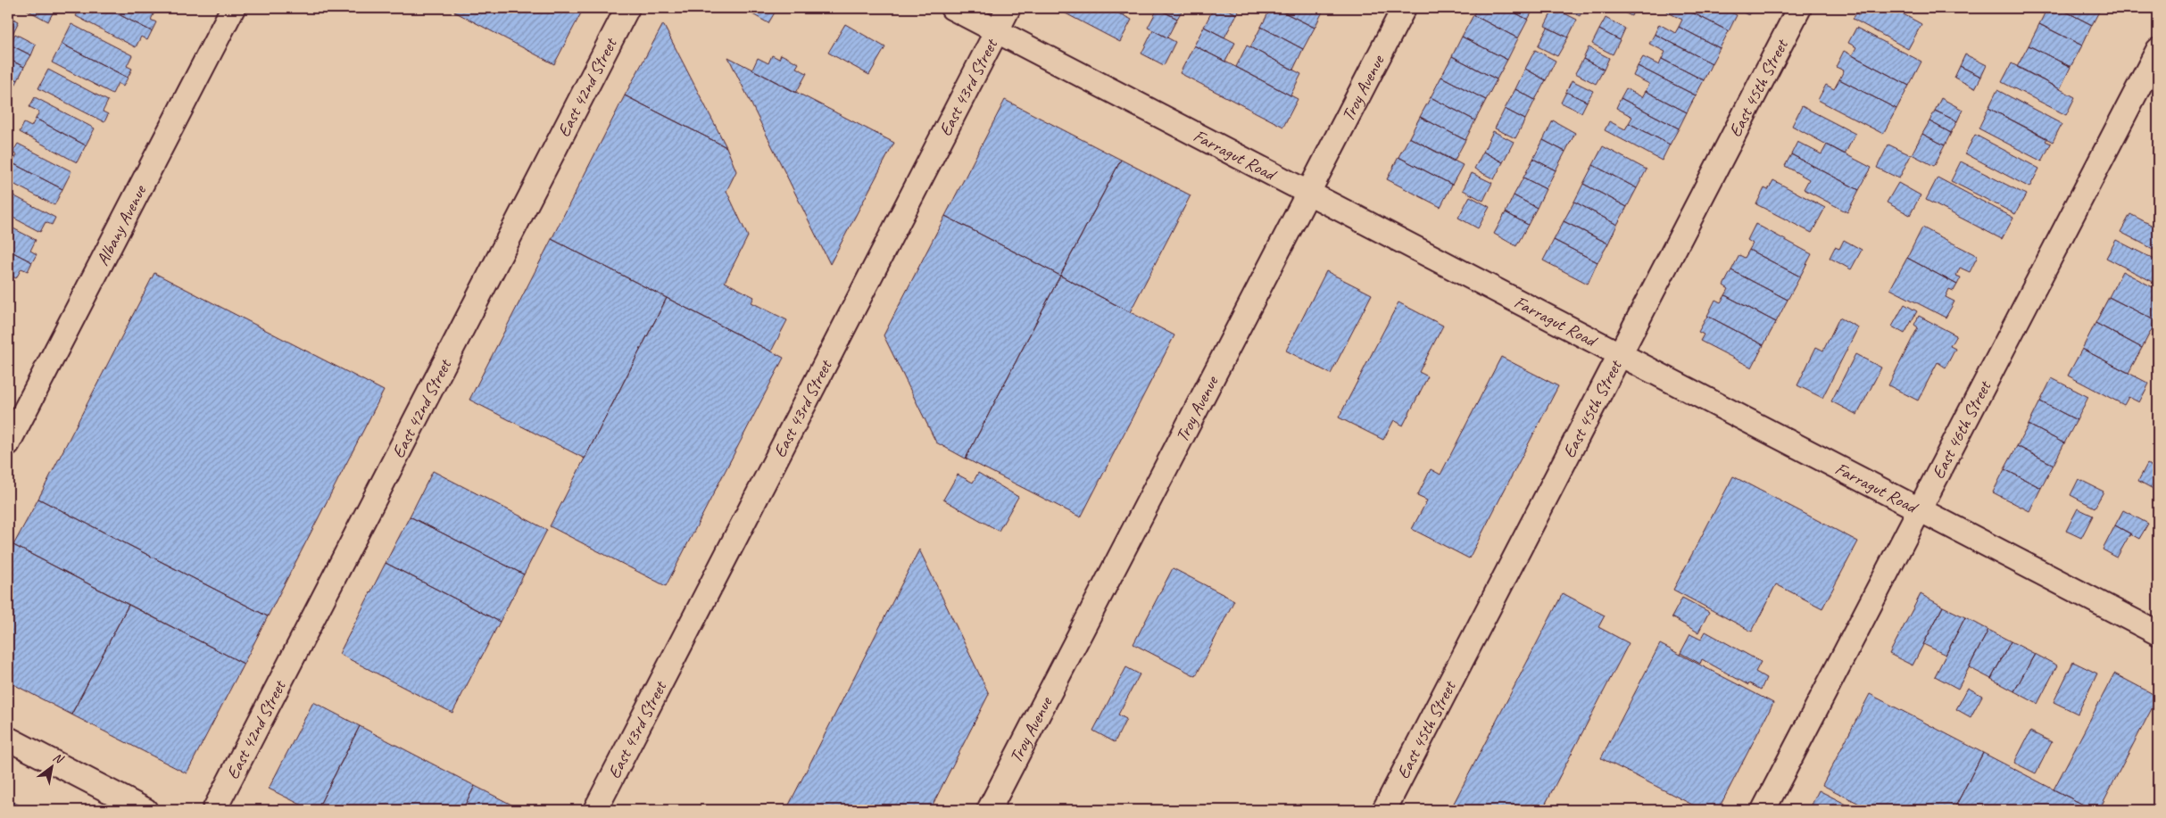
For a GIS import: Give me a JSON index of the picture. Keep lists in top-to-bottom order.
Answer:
{
  "streets": {
    "street": [
      "East 43rd Street",
      "East 42nd Street",
      "Troy Avenue",
      "East 45th Street",
      "Farragut Road",
      "Albany Avenue",
      "East 46th Street"
    ]
  },
  "crossings": [
    ["East 43rd Street", "Farragut Road"],
    ["Troy Avenue", "Farragut Road"],
    ["East 45th Street", "Farragut Road"],
    ["Farragut Road", "East 46th Street"]
  ],
  "north": "top right"
}
